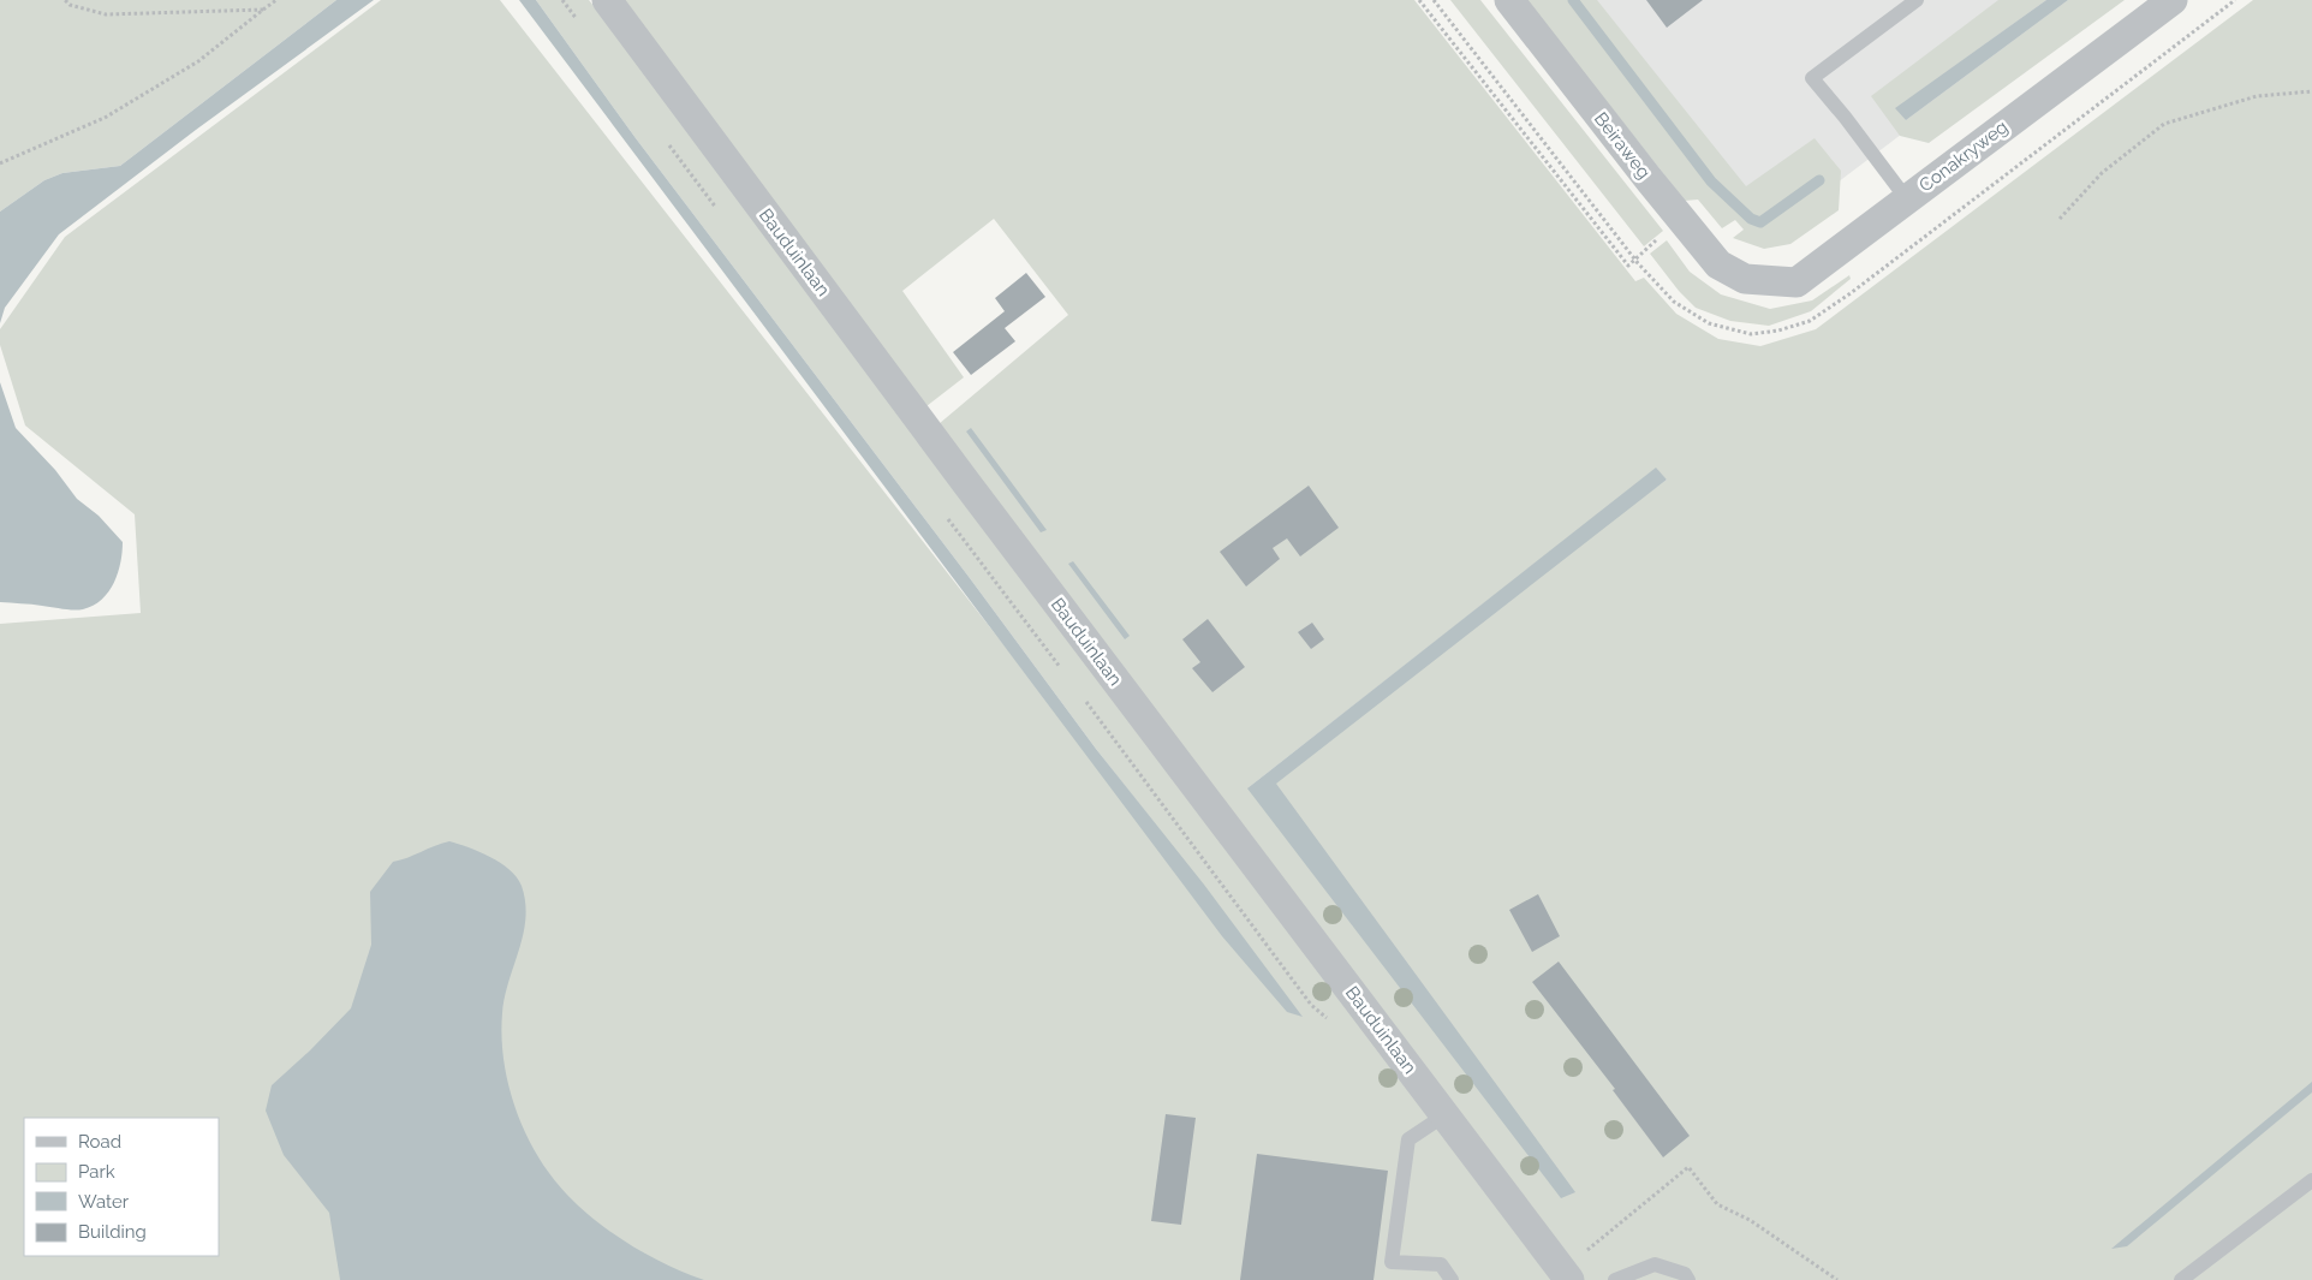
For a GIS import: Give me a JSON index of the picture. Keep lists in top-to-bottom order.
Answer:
{
  "streets": {
    "street": ["Beiraweg", "Conakryweg", "Bauduinlaan"]
  },
  "crossings": [
    ["Beiraweg", "Conakryweg"]
  ],
  "legend": [
    "Road",
    "Park",
    "Water",
    "Building"
  ]
}
